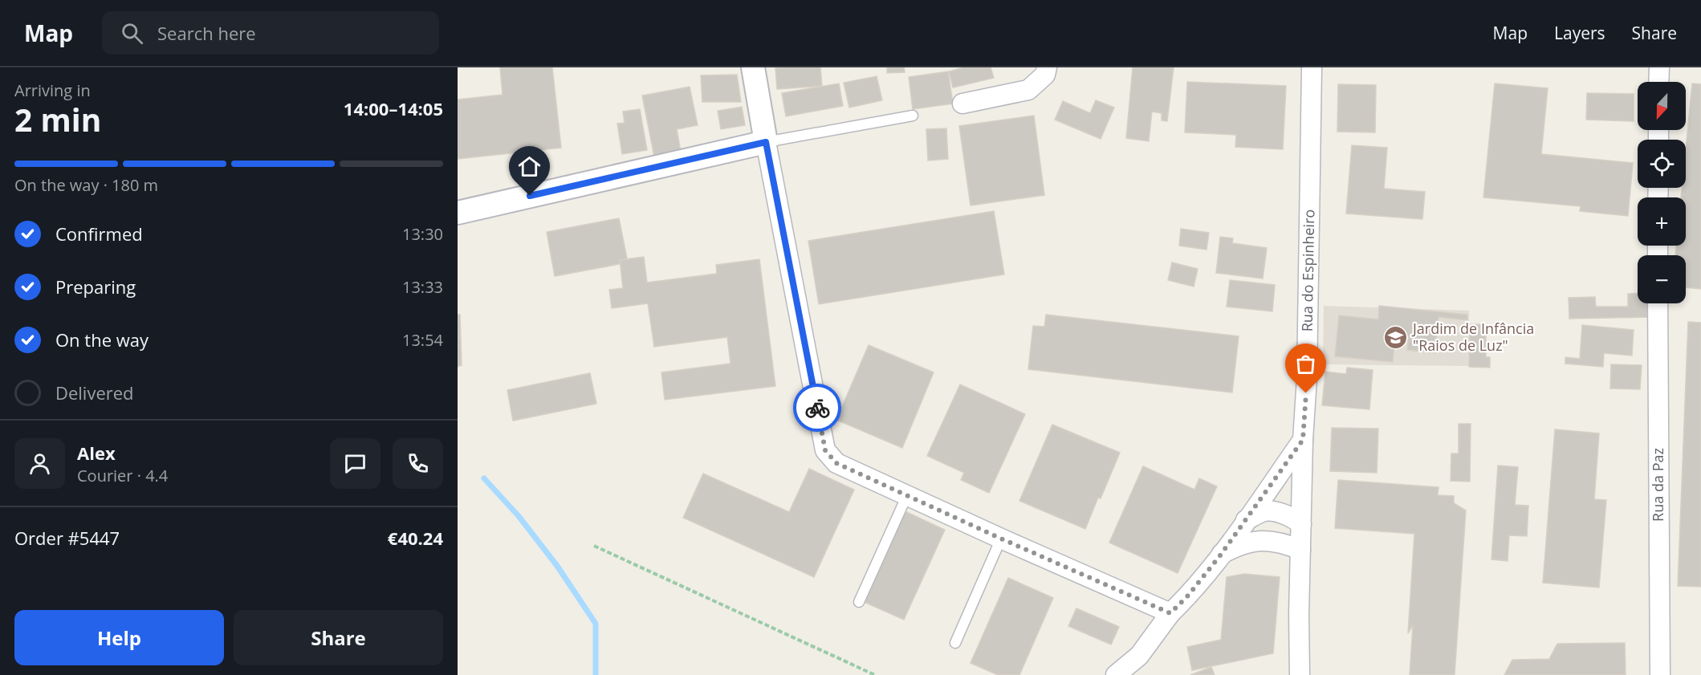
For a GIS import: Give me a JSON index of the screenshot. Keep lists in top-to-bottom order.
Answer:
{
  "streets": {
    "street": ["Rua do Espinheiro", "Rua da Paz"]
  },
  "places": {
    "school or university": ["Jardim de Infância \"Raios de Luz\""]
  },
  "north": "bottom",
  "page": {
    "header": "Map",
    "search": "Search here",
    "nav": ["Map", "Layers", "Share"],
    "heading": ["2 min", "Arriving in", "14:00–14:05"],
    "panel": [
      "Alex",
      "Courier · 4.4",
      "Order #5447",
      "€40.24"
    ],
    "map_buttons": ["+", "−"],
    "bar": "On the way · 180 m",
    "list": [
      ["Confirmed", "13:30"],
      ["Preparing", "13:33"],
      ["On the way", "13:54"],
      "Delivered"
    ],
    "buttons": ["Help", "Share"]
  }
}
